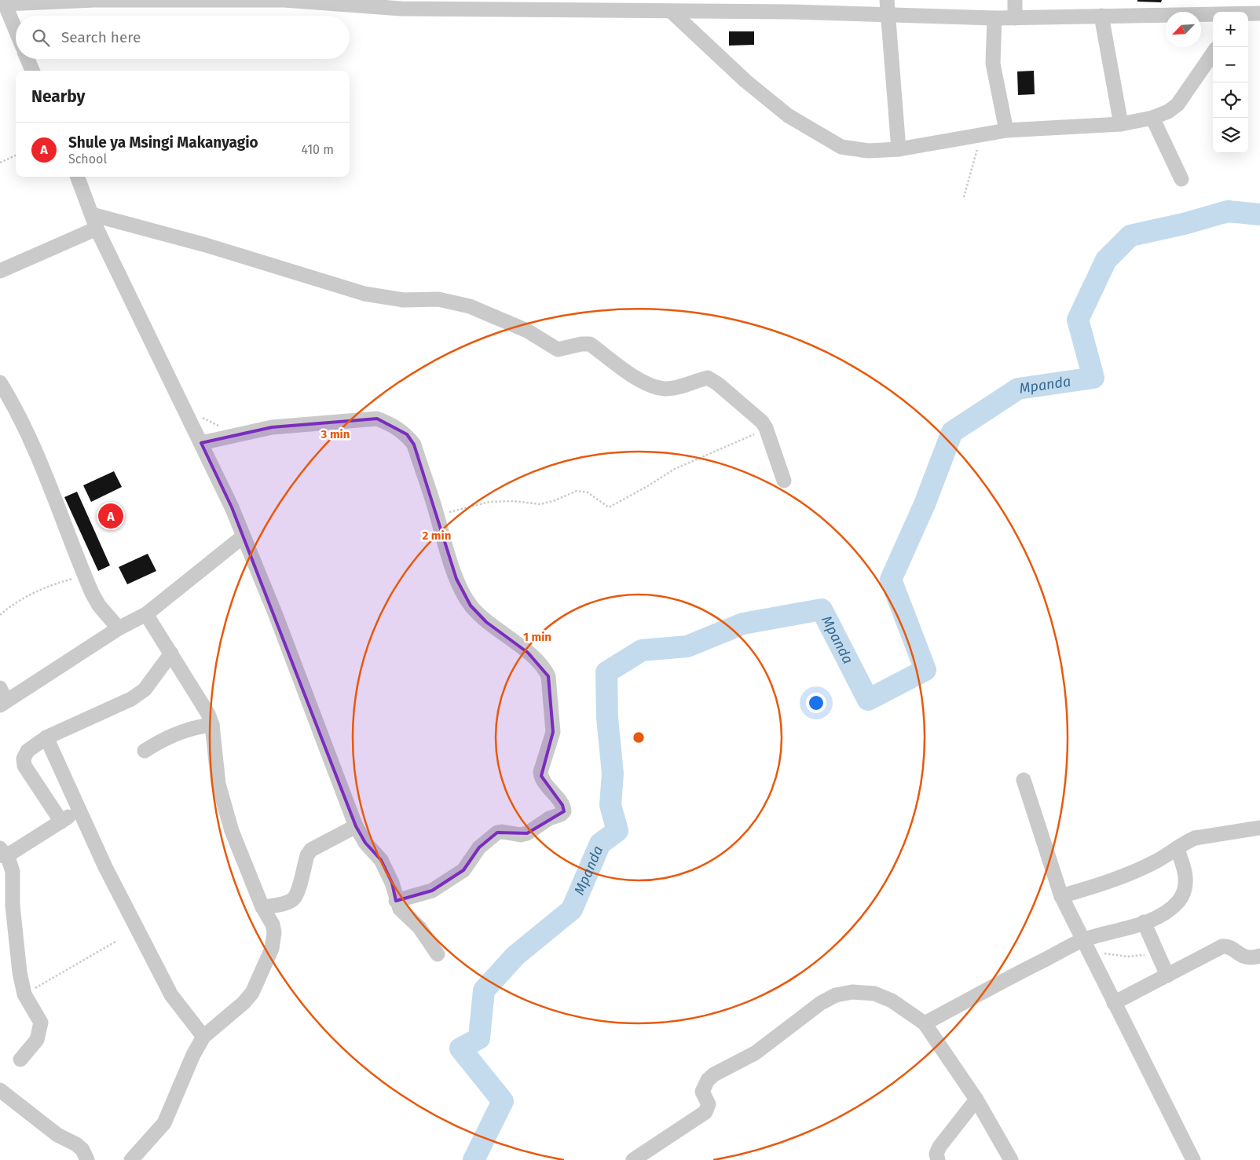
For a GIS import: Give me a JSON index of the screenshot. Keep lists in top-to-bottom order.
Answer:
{
  "water": ["Mpanda"],
  "north": "bottom left",
  "page": {
    "map_buttons": ["+", "−"],
    "search": "Search here",
    "heading": "Nearby",
    "list": [
      {
        "mark": "A",
        "name": "Shule ya Msingi Makanyagio",
        "note": "School",
        "value": "410 m"
      }
    ],
    "pins": "A"
  },
  "rings": ["3 min", "2 min", "1 min"]
}
